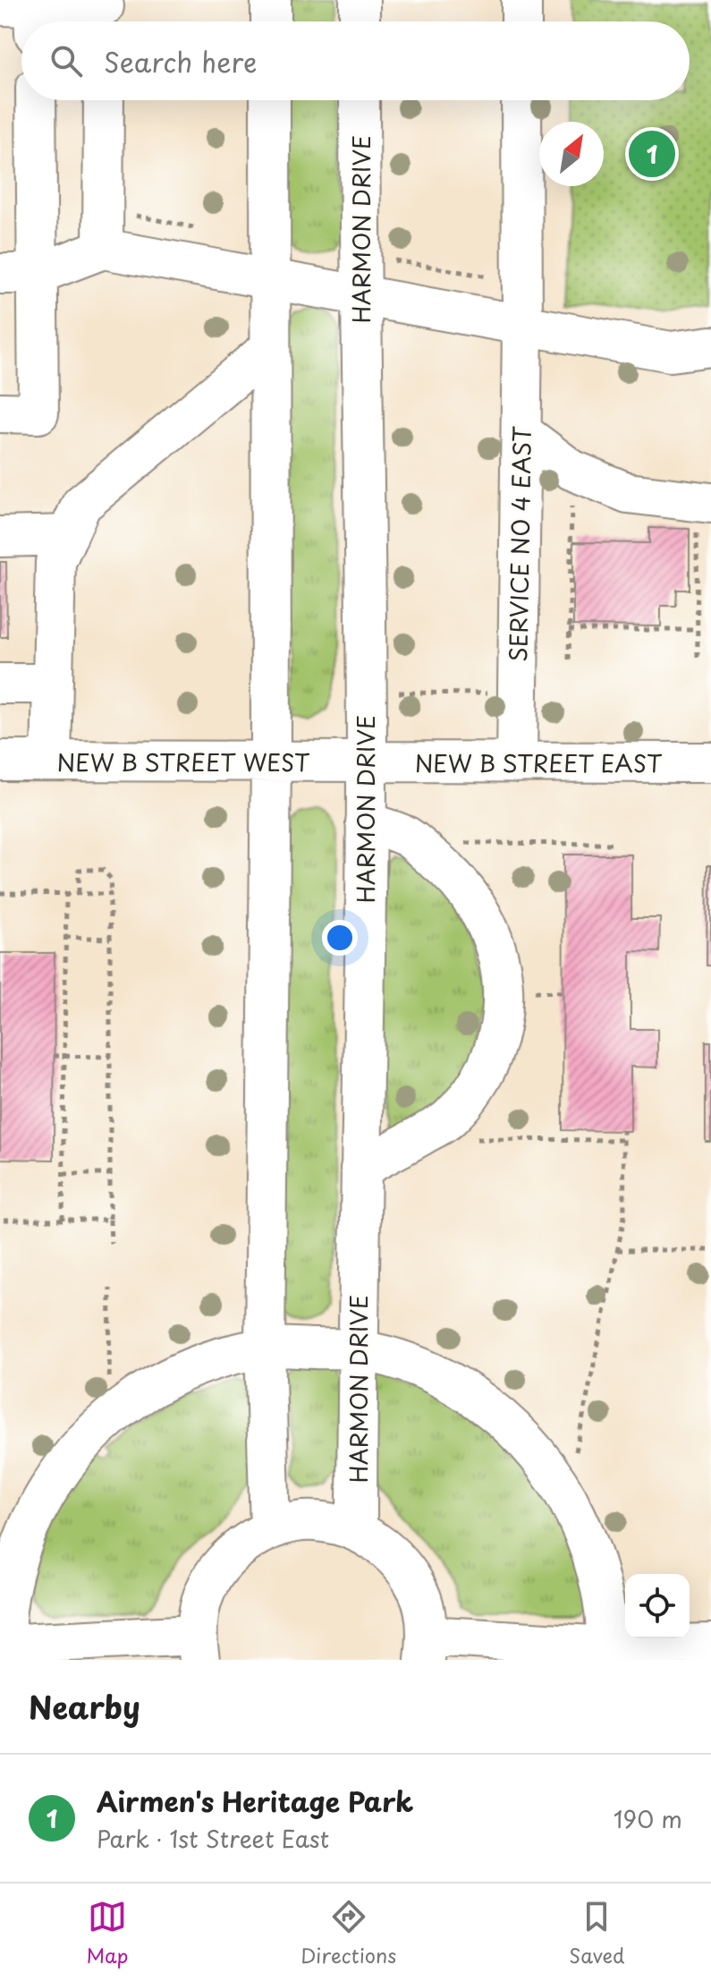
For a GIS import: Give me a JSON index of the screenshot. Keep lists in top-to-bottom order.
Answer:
{
  "streets": {
    "street": [
      "HARMON DRIVE",
      "SERVICE NO 4 EAST",
      "NEW B STREET WEST",
      "NEW B STREET EAST"
    ]
  },
  "crossings": [
    ["HARMON DRIVE", "NEW B STREET WEST"],
    ["HARMON DRIVE", "NEW B STREET EAST"],
    ["SERVICE NO 4 EAST", "NEW B STREET EAST"],
    ["NEW B STREET WEST", "NEW B STREET EAST"]
  ],
  "north": "top right",
  "page": {
    "search": "Search here",
    "pins": "1",
    "heading": "Nearby",
    "list": [
      {
        "mark": "1",
        "name": "Airmen's Heritage Park",
        "note": "Park · 1st Street East",
        "value": "190 m"
      }
    ],
    "nav": ["Map", "Directions", "Saved"]
  }
}
